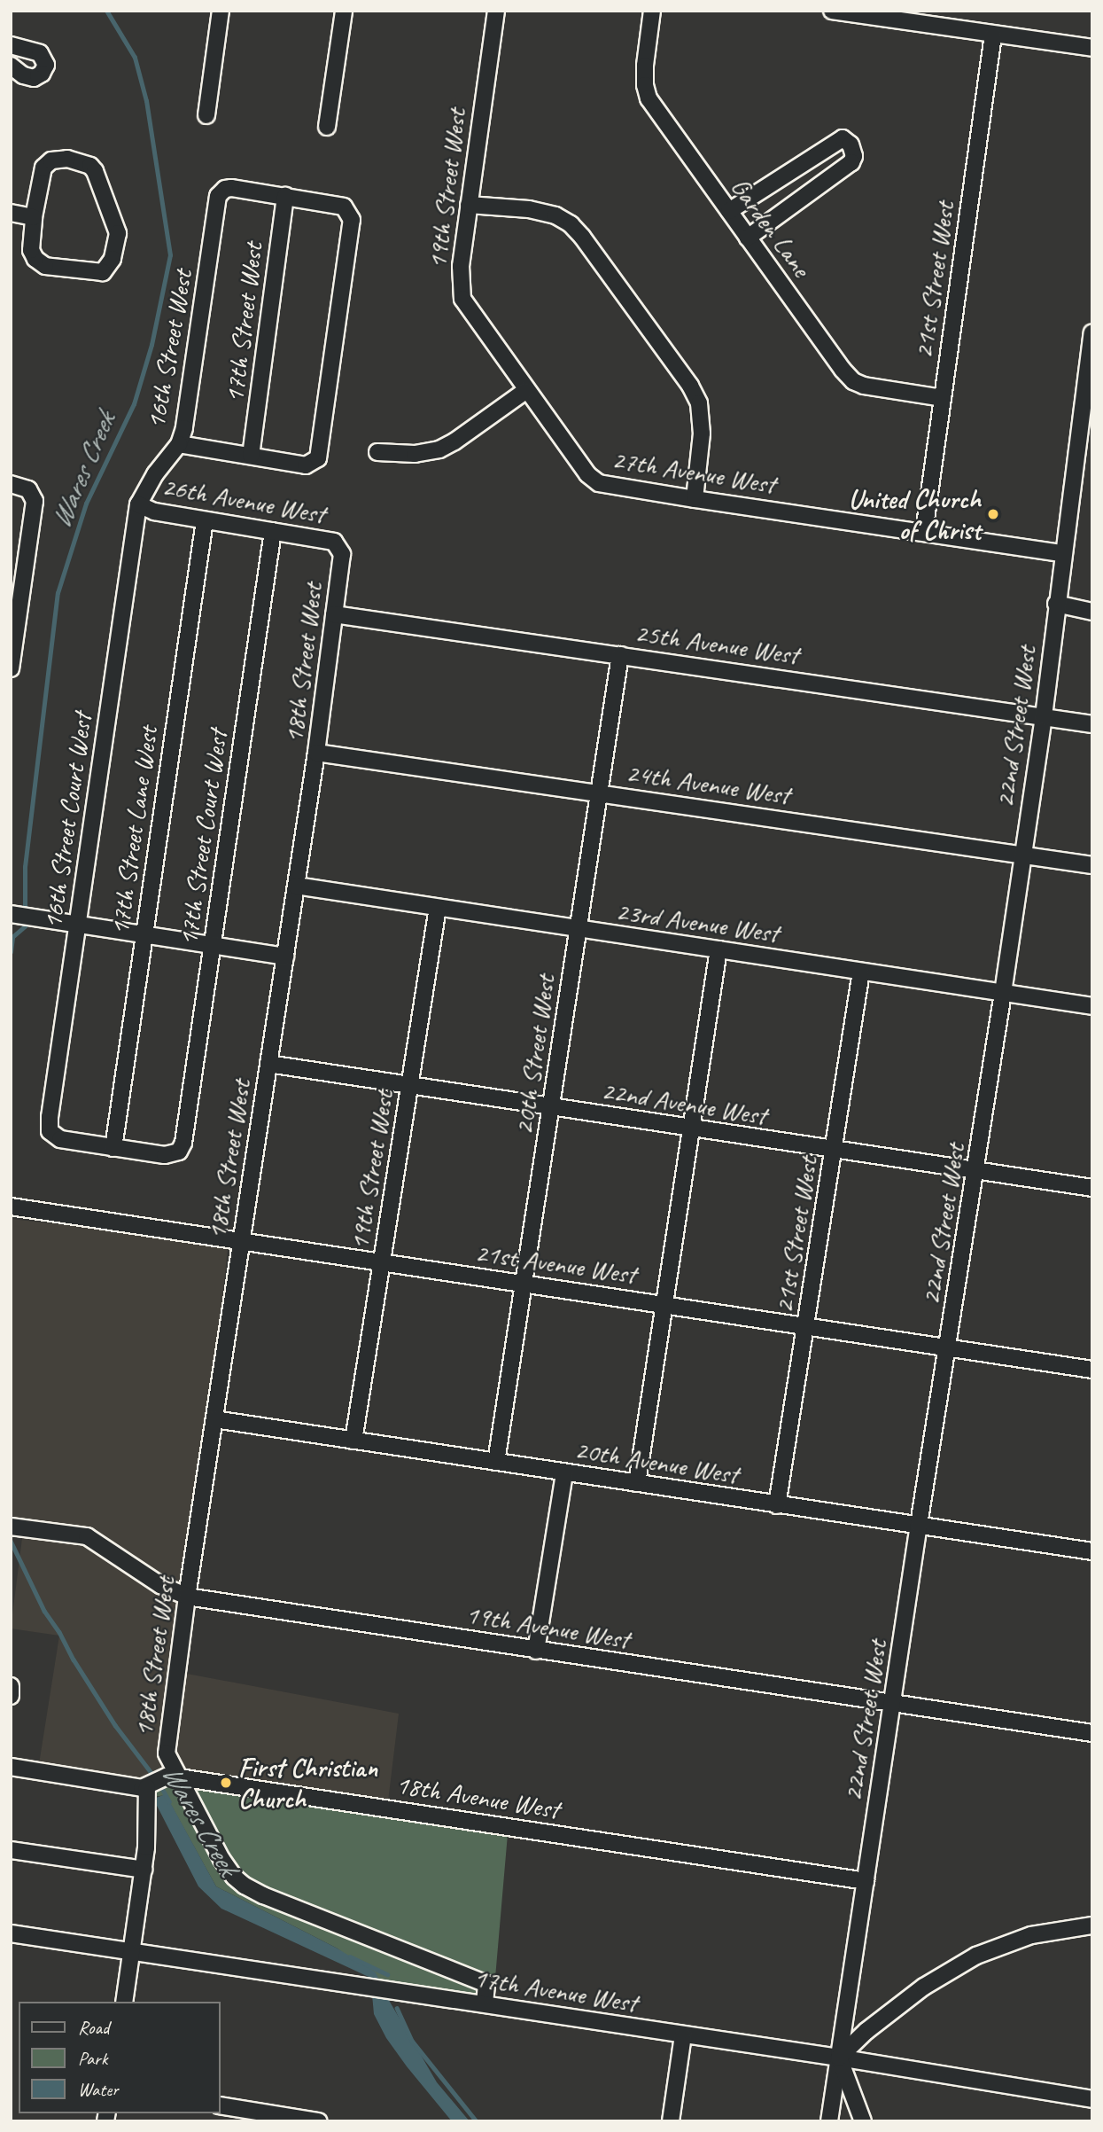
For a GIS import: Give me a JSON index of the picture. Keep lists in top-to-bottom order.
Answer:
{
  "streets": {
    "street": [
      "19th Street West",
      "Garden Lane",
      "21st Street West",
      "17th Street West",
      "16th Street West",
      "27th Avenue West",
      "26th Avenue West",
      "25th Avenue West",
      "18th Street West",
      "22nd Street West",
      "24th Avenue West",
      "16th Street Court West",
      "17th Street Lane West",
      "17th Street Court West",
      "23rd Avenue West",
      "20th Street West",
      "22nd Avenue West",
      "21st Avenue West",
      "20th Avenue West",
      "19th Avenue West",
      "18th Avenue West",
      "17th Avenue West"
    ]
  },
  "crossings": [
    ["19th Street West", "27th Avenue West"],
    ["19th Street West", "23rd Avenue West"],
    ["19th Street West", "22nd Avenue West"],
    ["19th Street West", "21st Avenue West"],
    ["19th Street West", "20th Avenue West"],
    ["Garden Lane", "21st Street West"],
    ["21st Street West", "27th Avenue West"],
    ["21st Street West", "23rd Avenue West"],
    ["21st Street West", "22nd Avenue West"],
    ["21st Street West", "21st Avenue West"],
    ["21st Street West", "20th Avenue West"],
    ["17th Street West", "16th Street West"],
    ["16th Street West", "26th Avenue West"],
    ["16th Street West", "16th Street Court West"],
    ["27th Avenue West", "22nd Street West"],
    ["26th Avenue West", "18th Street West"],
    ["26th Avenue West", "16th Street Court West"],
    ["26th Avenue West", "17th Street Lane West"],
    ["26th Avenue West", "17th Street Court West"],
    ["25th Avenue West", "18th Street West"],
    ["25th Avenue West", "22nd Street West"],
    ["25th Avenue West", "20th Street West"],
    ["18th Street West", "24th Avenue West"],
    ["18th Street West", "23rd Avenue West"],
    ["18th Street West", "22nd Avenue West"],
    ["18th Street West", "21st Avenue West"],
    ["18th Street West", "20th Avenue West"],
    ["18th Street West", "19th Avenue West"],
    ["18th Street West", "18th Avenue West"],
    ["18th Street West", "17th Avenue West"],
    ["22nd Street West", "24th Avenue West"],
    ["22nd Street West", "23rd Avenue West"],
    ["22nd Street West", "22nd Avenue West"],
    ["22nd Street West", "21st Avenue West"],
    ["22nd Street West", "20th Avenue West"],
    ["22nd Street West", "19th Avenue West"],
    ["22nd Street West", "18th Avenue West"],
    ["22nd Street West", "17th Avenue West"],
    ["24th Avenue West", "20th Street West"],
    ["16th Street Court West", "17th Street Lane West"],
    ["16th Street Court West", "17th Street Court West"],
    ["17th Street Lane West", "17th Street Court West"],
    ["23rd Avenue West", "20th Street West"],
    ["20th Street West", "22nd Avenue West"],
    ["20th Street West", "21st Avenue West"],
    ["20th Street West", "20th Avenue West"]
  ],
  "water": ["Wares Creek"],
  "places": ["United Church of Christ", "First Christian Church"],
  "legend": ["Road", "Park", "Water"]
}
